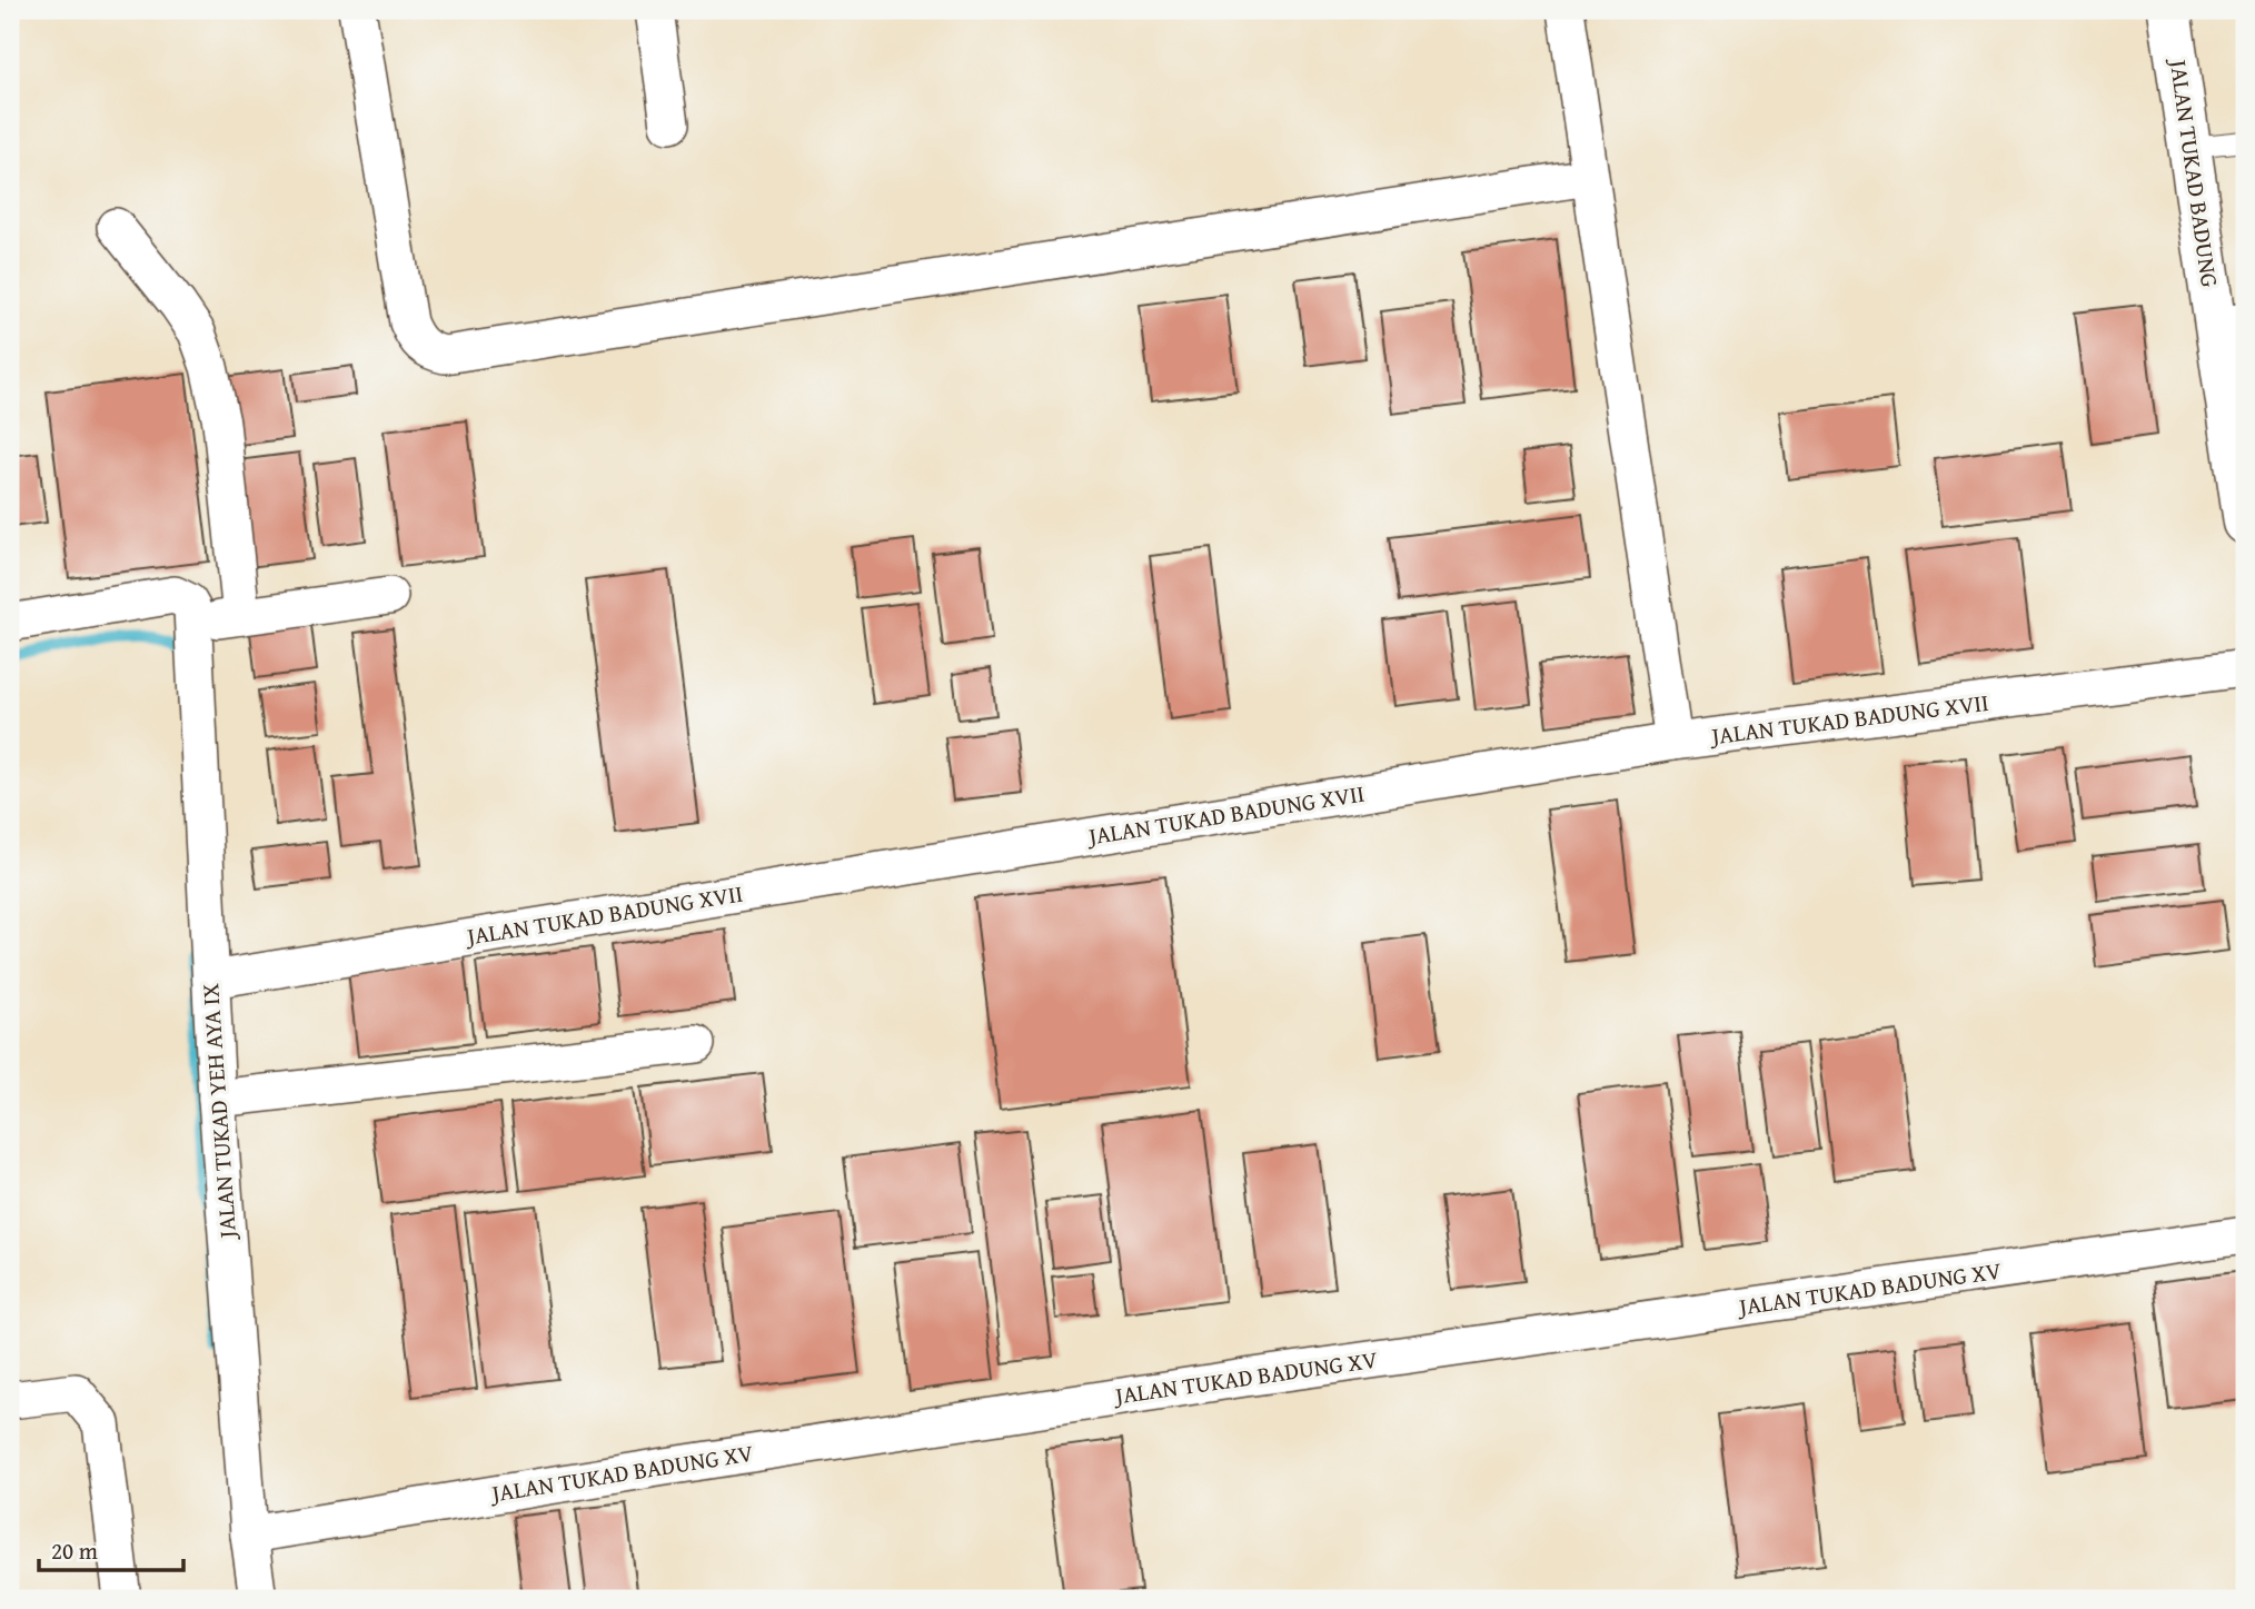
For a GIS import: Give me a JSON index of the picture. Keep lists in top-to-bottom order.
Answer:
{
  "streets": {
    "street": [
      "JALAN TUKAD BADUNG",
      "JALAN TUKAD BADUNG XVII",
      "JALAN TUKAD YEH AYA IX",
      "JALAN TUKAD BADUNG XV"
    ]
  },
  "crossings": [
    ["JALAN TUKAD BADUNG XVII", "JALAN TUKAD YEH AYA IX"],
    ["JALAN TUKAD YEH AYA IX", "JALAN TUKAD BADUNG XV"]
  ],
  "scale_bar": "20 m"
}
